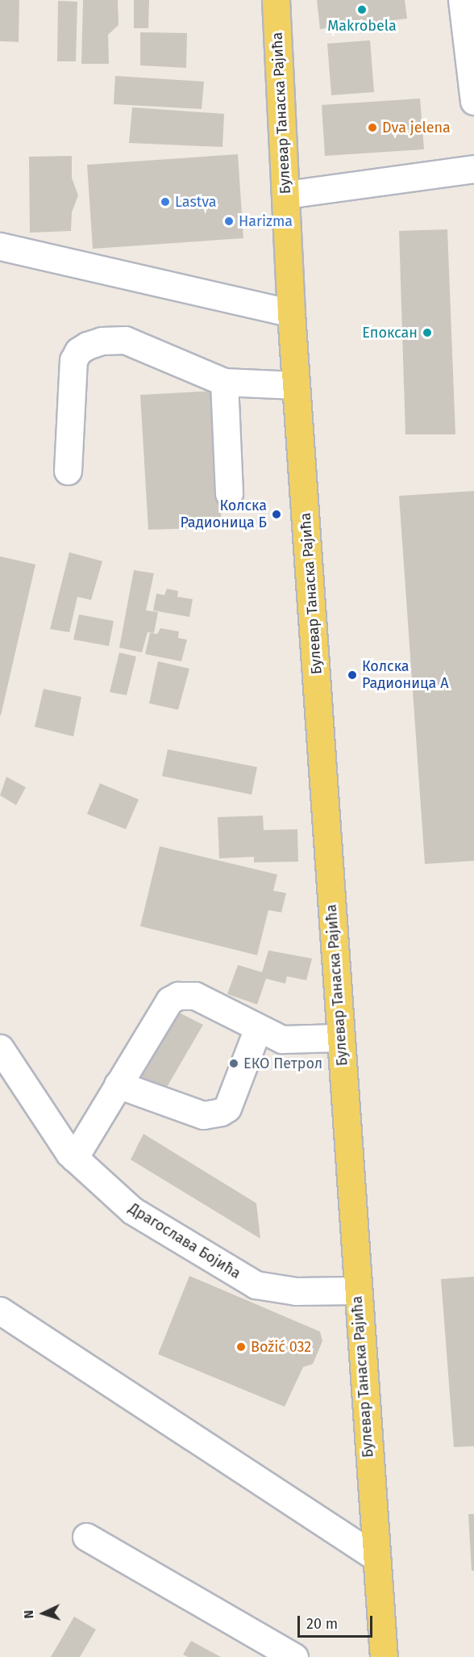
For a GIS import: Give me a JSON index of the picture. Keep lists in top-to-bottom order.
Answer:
{
  "streets": {
    "main road": ["Булевар Танаска Рајића"],
    "street": ["Драгослава Бојића"]
  },
  "crossings": [
    ["Булевар Танаска Рајића", "Драгослава Бојића"]
  ],
  "places": [
    "Makrobela",
    "Dva jelena",
    "Lastva",
    "Harizma",
    "Епоксан",
    "Колска Радионица Б",
    "Колска Радионица А",
    "ЕКО Петрол",
    "Božić 032"
  ],
  "scale_bar": "20 m",
  "north": "left"
}
